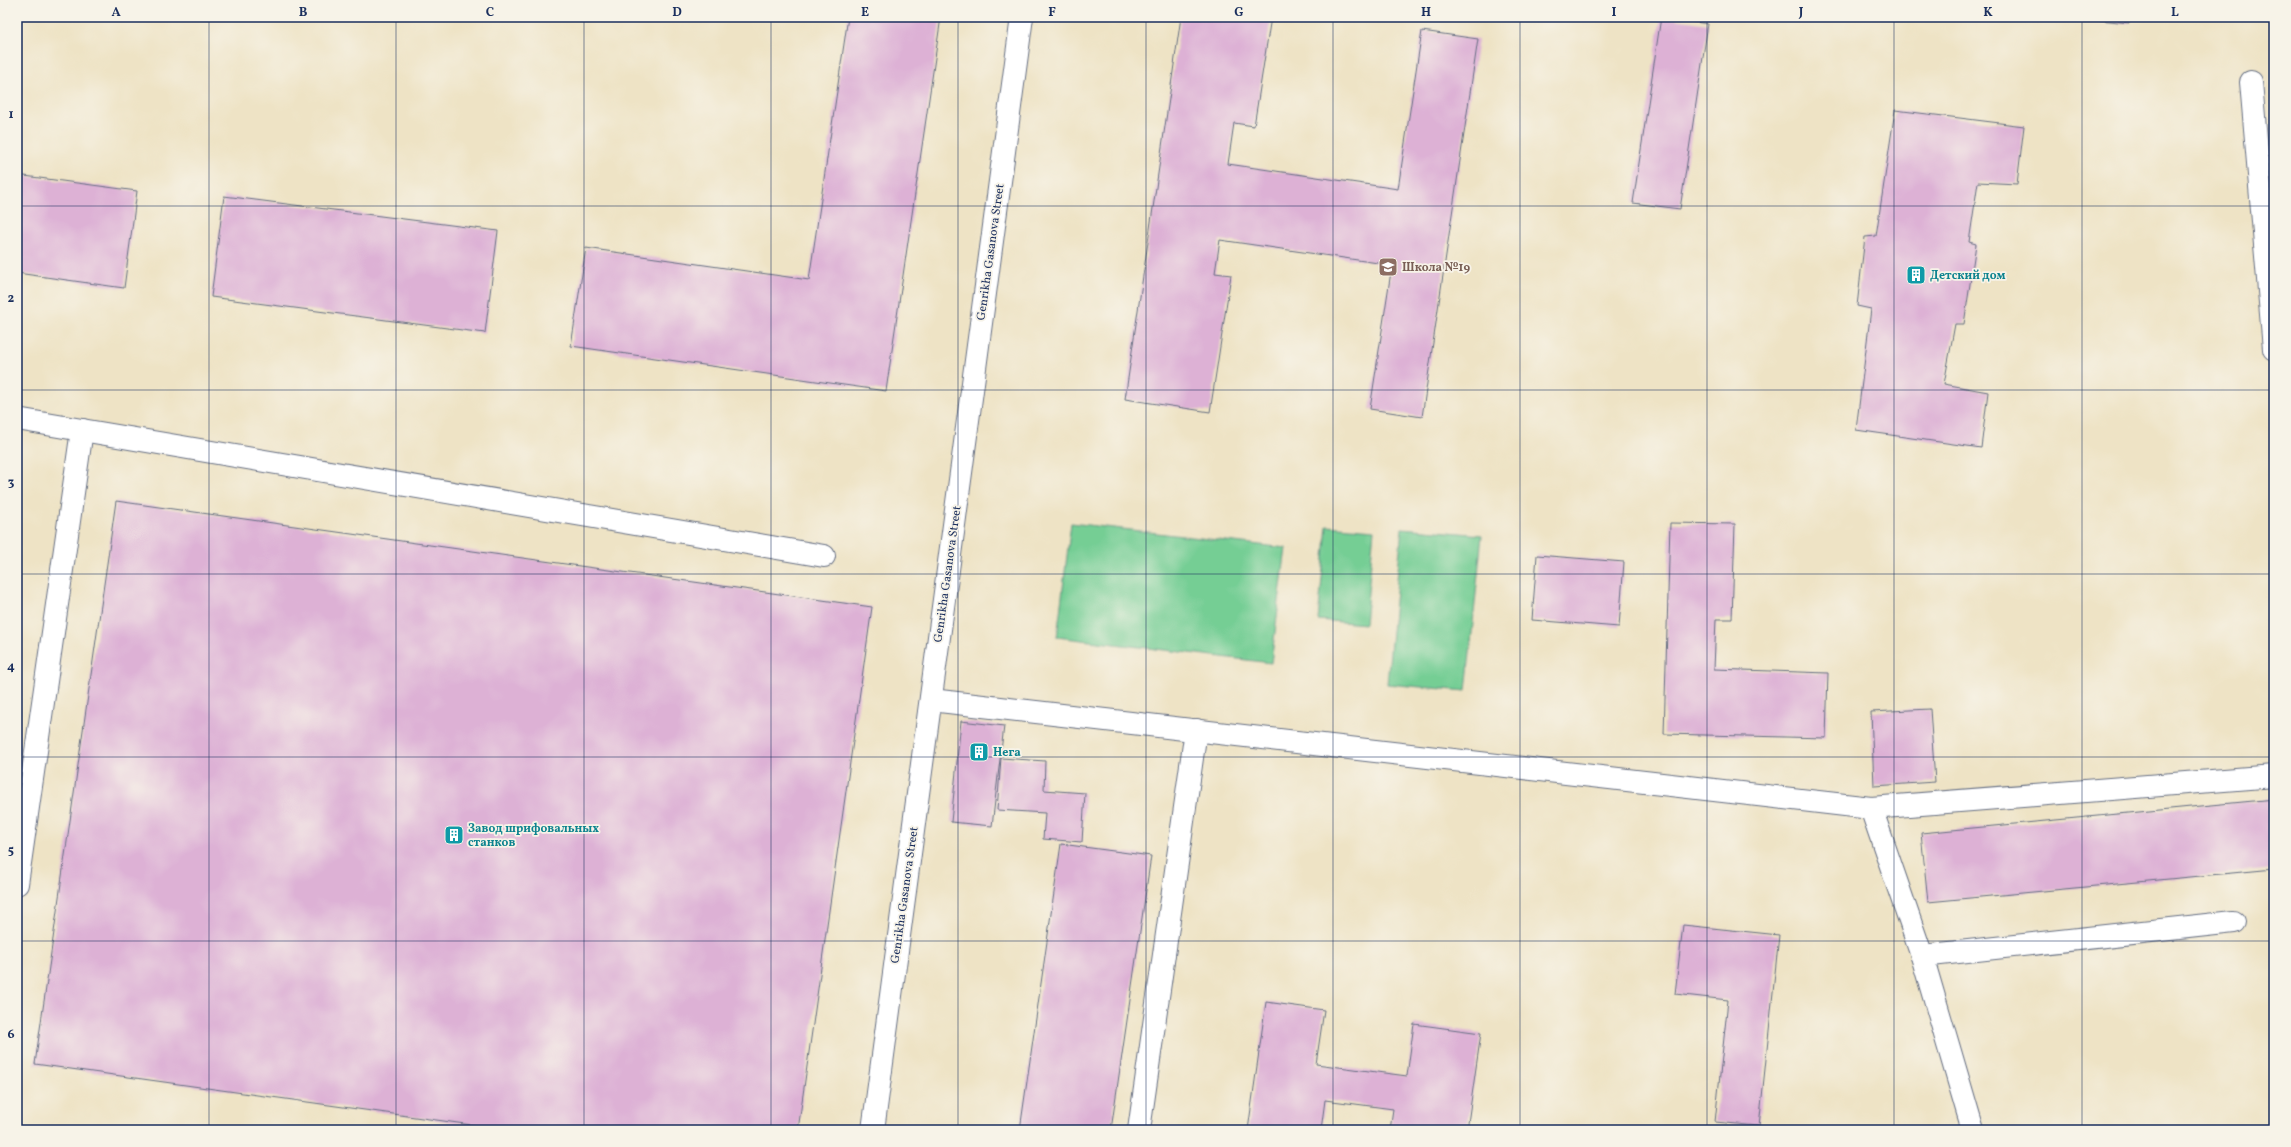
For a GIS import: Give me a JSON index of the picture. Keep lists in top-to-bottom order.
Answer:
{
  "streets": {
    "street": ["Genrikha Gasanova Street"]
  },
  "places": {
    "school or university": ["Школа №19"],
    "building": ["Детский дом", "Нега", "Завод шрифовальных станков"]
  },
  "grid": {
    "columns": [
      "A",
      "B",
      "C",
      "D",
      "E",
      "F",
      "G",
      "H",
      "I",
      "J",
      "K",
      "L"
    ],
    "rows": [
      "1",
      "2",
      "3",
      "4",
      "5",
      "6"
    ]
  }
}
